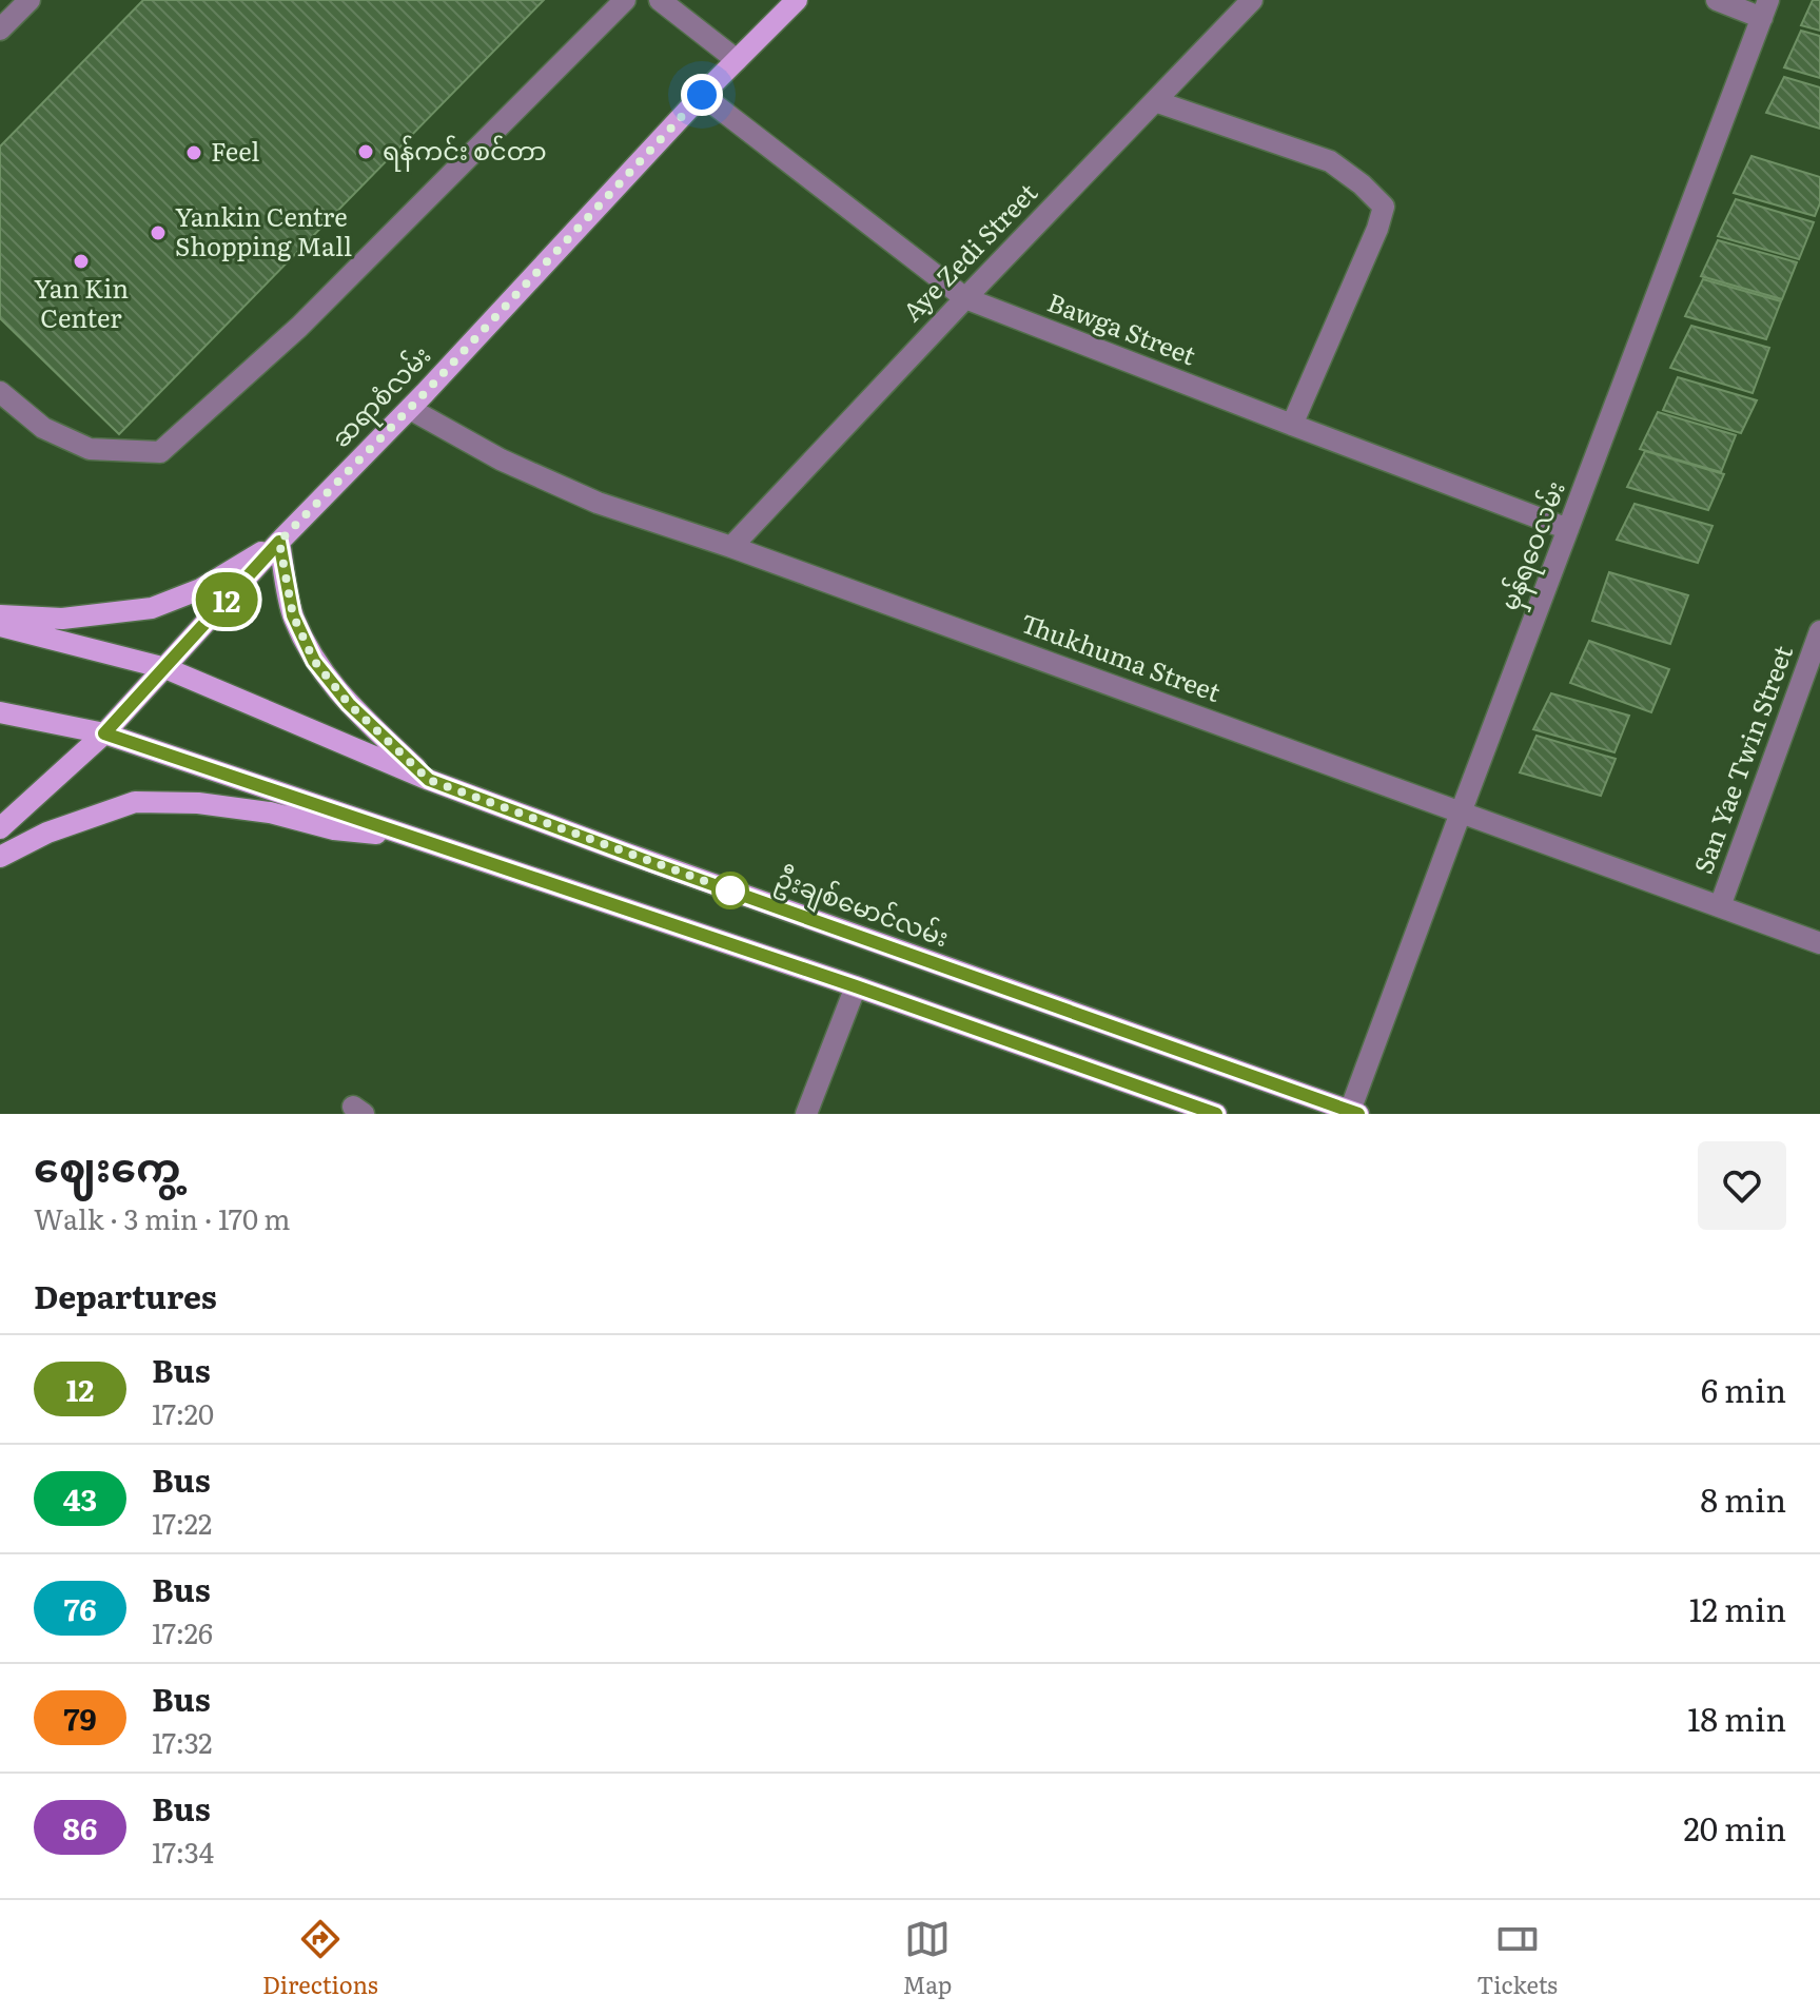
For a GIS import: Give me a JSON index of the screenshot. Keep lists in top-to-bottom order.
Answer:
{
  "streets": {
    "main road": ["ဆရာစံလမ်း", "ဦးချစ်မောင်လမ်း"],
    "street": [
      "Aye Zedi Street",
      "Bawga Street",
      "မှန်ရဝေလမ်း",
      "Thukhuma Street",
      "San Yae Twin Street"
    ]
  },
  "crossings": [
    ["Aye Zedi Street", "Bawga Street"],
    ["Aye Zedi Street", "Thukhuma Street"],
    ["Bawga Street", "ဆရာစံလမ်း"],
    ["Bawga Street", "မှန်ရဝေလမ်း"],
    ["ဆရာစံလမ်း", "Thukhuma Street"],
    ["ဆရာစံလမ်း", "ဦးချစ်မောင်လမ်း"],
    ["မှန်ရဝေလမ်း", "Thukhuma Street"],
    ["မှန်ရဝေလမ်း", "ဦးချစ်မောင်လမ်း"],
    ["Thukhuma Street", "San Yae Twin Street"]
  ],
  "places": [
    "ရန်ကင်း စင်တာ",
    "Feel",
    "Yankin Centre Shopping Mall",
    "Yan Kin Center"
  ],
  "lines": ["bus line 12"],
  "page": {
    "on_map": "12",
    "heading": [
      ["ဈေးကွေ့", "Walk · 3 min · 170 m"],
      "Departures"
    ],
    "list": [
      {
        "mark": "12",
        "name": "Bus",
        "note": "17:20",
        "value": "6 min"
      },
      {
        "mark": "43",
        "name": "Bus",
        "note": "17:22",
        "value": "8 min"
      },
      {
        "mark": "76",
        "name": "Bus",
        "note": "17:26",
        "value": "12 min"
      },
      {
        "mark": "79",
        "name": "Bus",
        "note": "17:32",
        "value": "18 min"
      },
      {
        "mark": "86",
        "name": "Bus",
        "note": "17:34",
        "value": "20 min"
      }
    ],
    "tabs": ["Directions", "Map", "Tickets"]
  }
}
